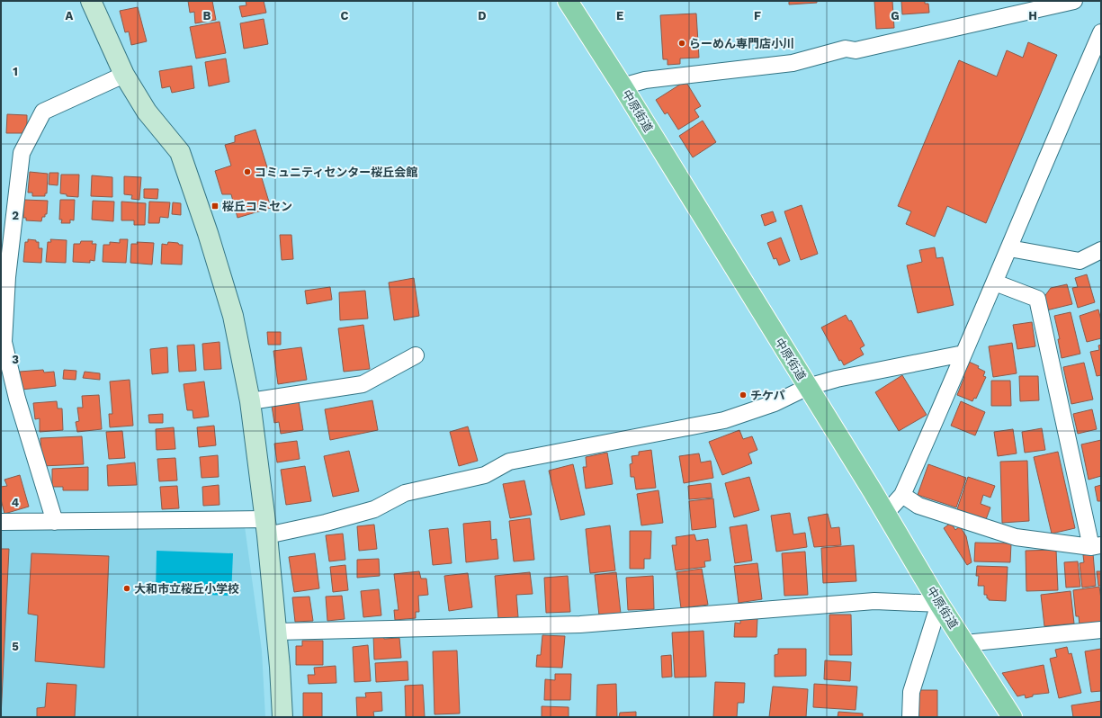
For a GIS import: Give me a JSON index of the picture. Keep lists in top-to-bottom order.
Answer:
{
  "streets": {
    "main road": ["中原街道"]
  },
  "places": {
    "other": [
      "らーめん専門店小川",
      "コミュニティセンター桜丘会館",
      "チケパ",
      "大和市立桜丘小学校"
    ],
    "transit": ["桜丘コミセン"]
  },
  "grid": {
    "columns": [
      "A",
      "B",
      "C",
      "D",
      "E",
      "F",
      "G",
      "H"
    ],
    "rows": [
      "1",
      "2",
      "3",
      "4",
      "5"
    ]
  }
}
